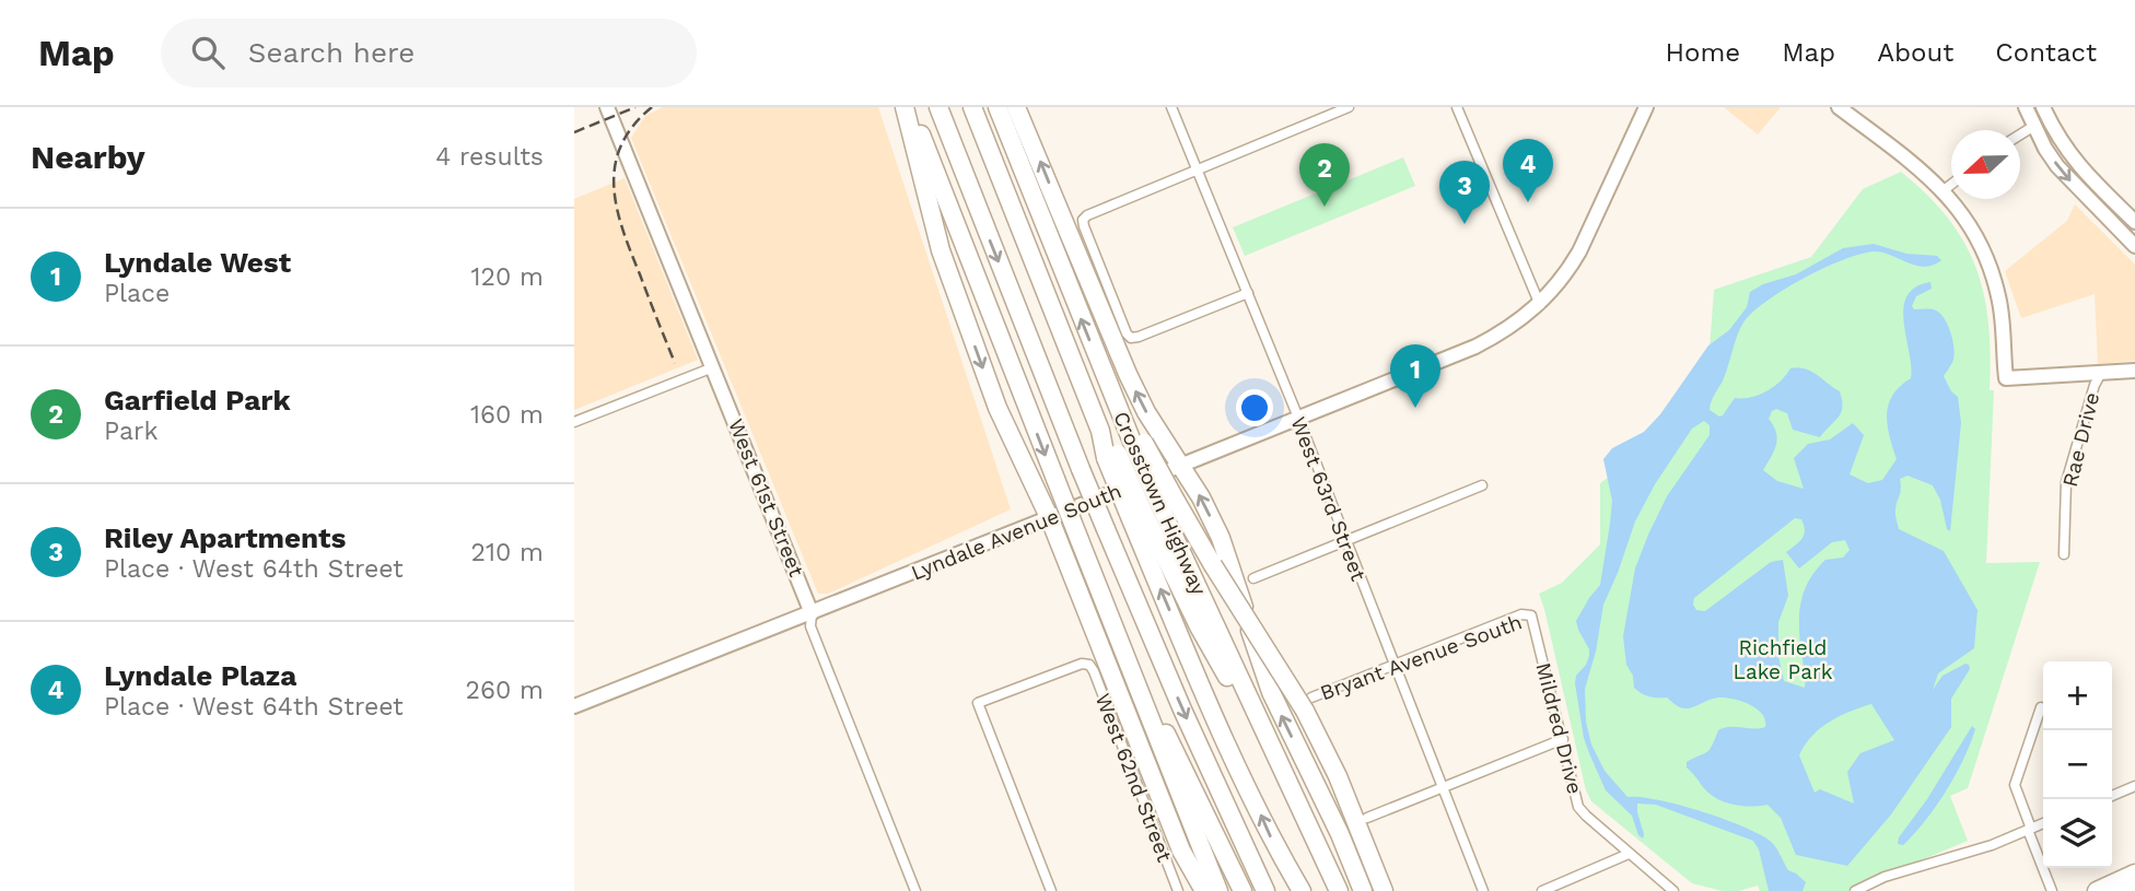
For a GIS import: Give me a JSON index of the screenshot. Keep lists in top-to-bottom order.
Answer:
{
  "streets": {
    "highway": ["Crosstown Highway"],
    "main road": ["Rae Drive", "West 61st Street", "Lyndale Avenue South"],
    "street": [
      "West 63rd Street",
      "Bryant Avenue South",
      "Mildred Drive",
      "West 62nd Street"
    ]
  },
  "crossings": [
    ["West 61st Street", "Lyndale Avenue South"],
    ["West 63rd Street", "Lyndale Avenue South"],
    ["West 63rd Street", "Bryant Avenue South"],
    ["Bryant Avenue South", "Mildred Drive"]
  ],
  "parks": ["Richfield Lake Park"],
  "north": "left",
  "page": {
    "header": "Map",
    "search": "Search here",
    "nav": [
      "Home",
      "Map",
      "About",
      "Contact"
    ],
    "heading": ["Nearby", "4 results"],
    "pins": [
      "4",
      "2",
      "3",
      "1"
    ],
    "list": [
      {
        "mark": "1",
        "name": "Lyndale West",
        "note": "Place",
        "value": "120 m"
      },
      {
        "mark": "2",
        "name": "Garfield Park",
        "note": "Park",
        "value": "160 m"
      },
      {
        "mark": "3",
        "name": "Riley Apartments",
        "note": "Place · West 64th Street",
        "value": "210 m"
      },
      {
        "mark": "4",
        "name": "Lyndale Plaza",
        "note": "Place · West 64th Street",
        "value": "260 m"
      }
    ],
    "map_buttons": ["+", "−"]
  }
}
